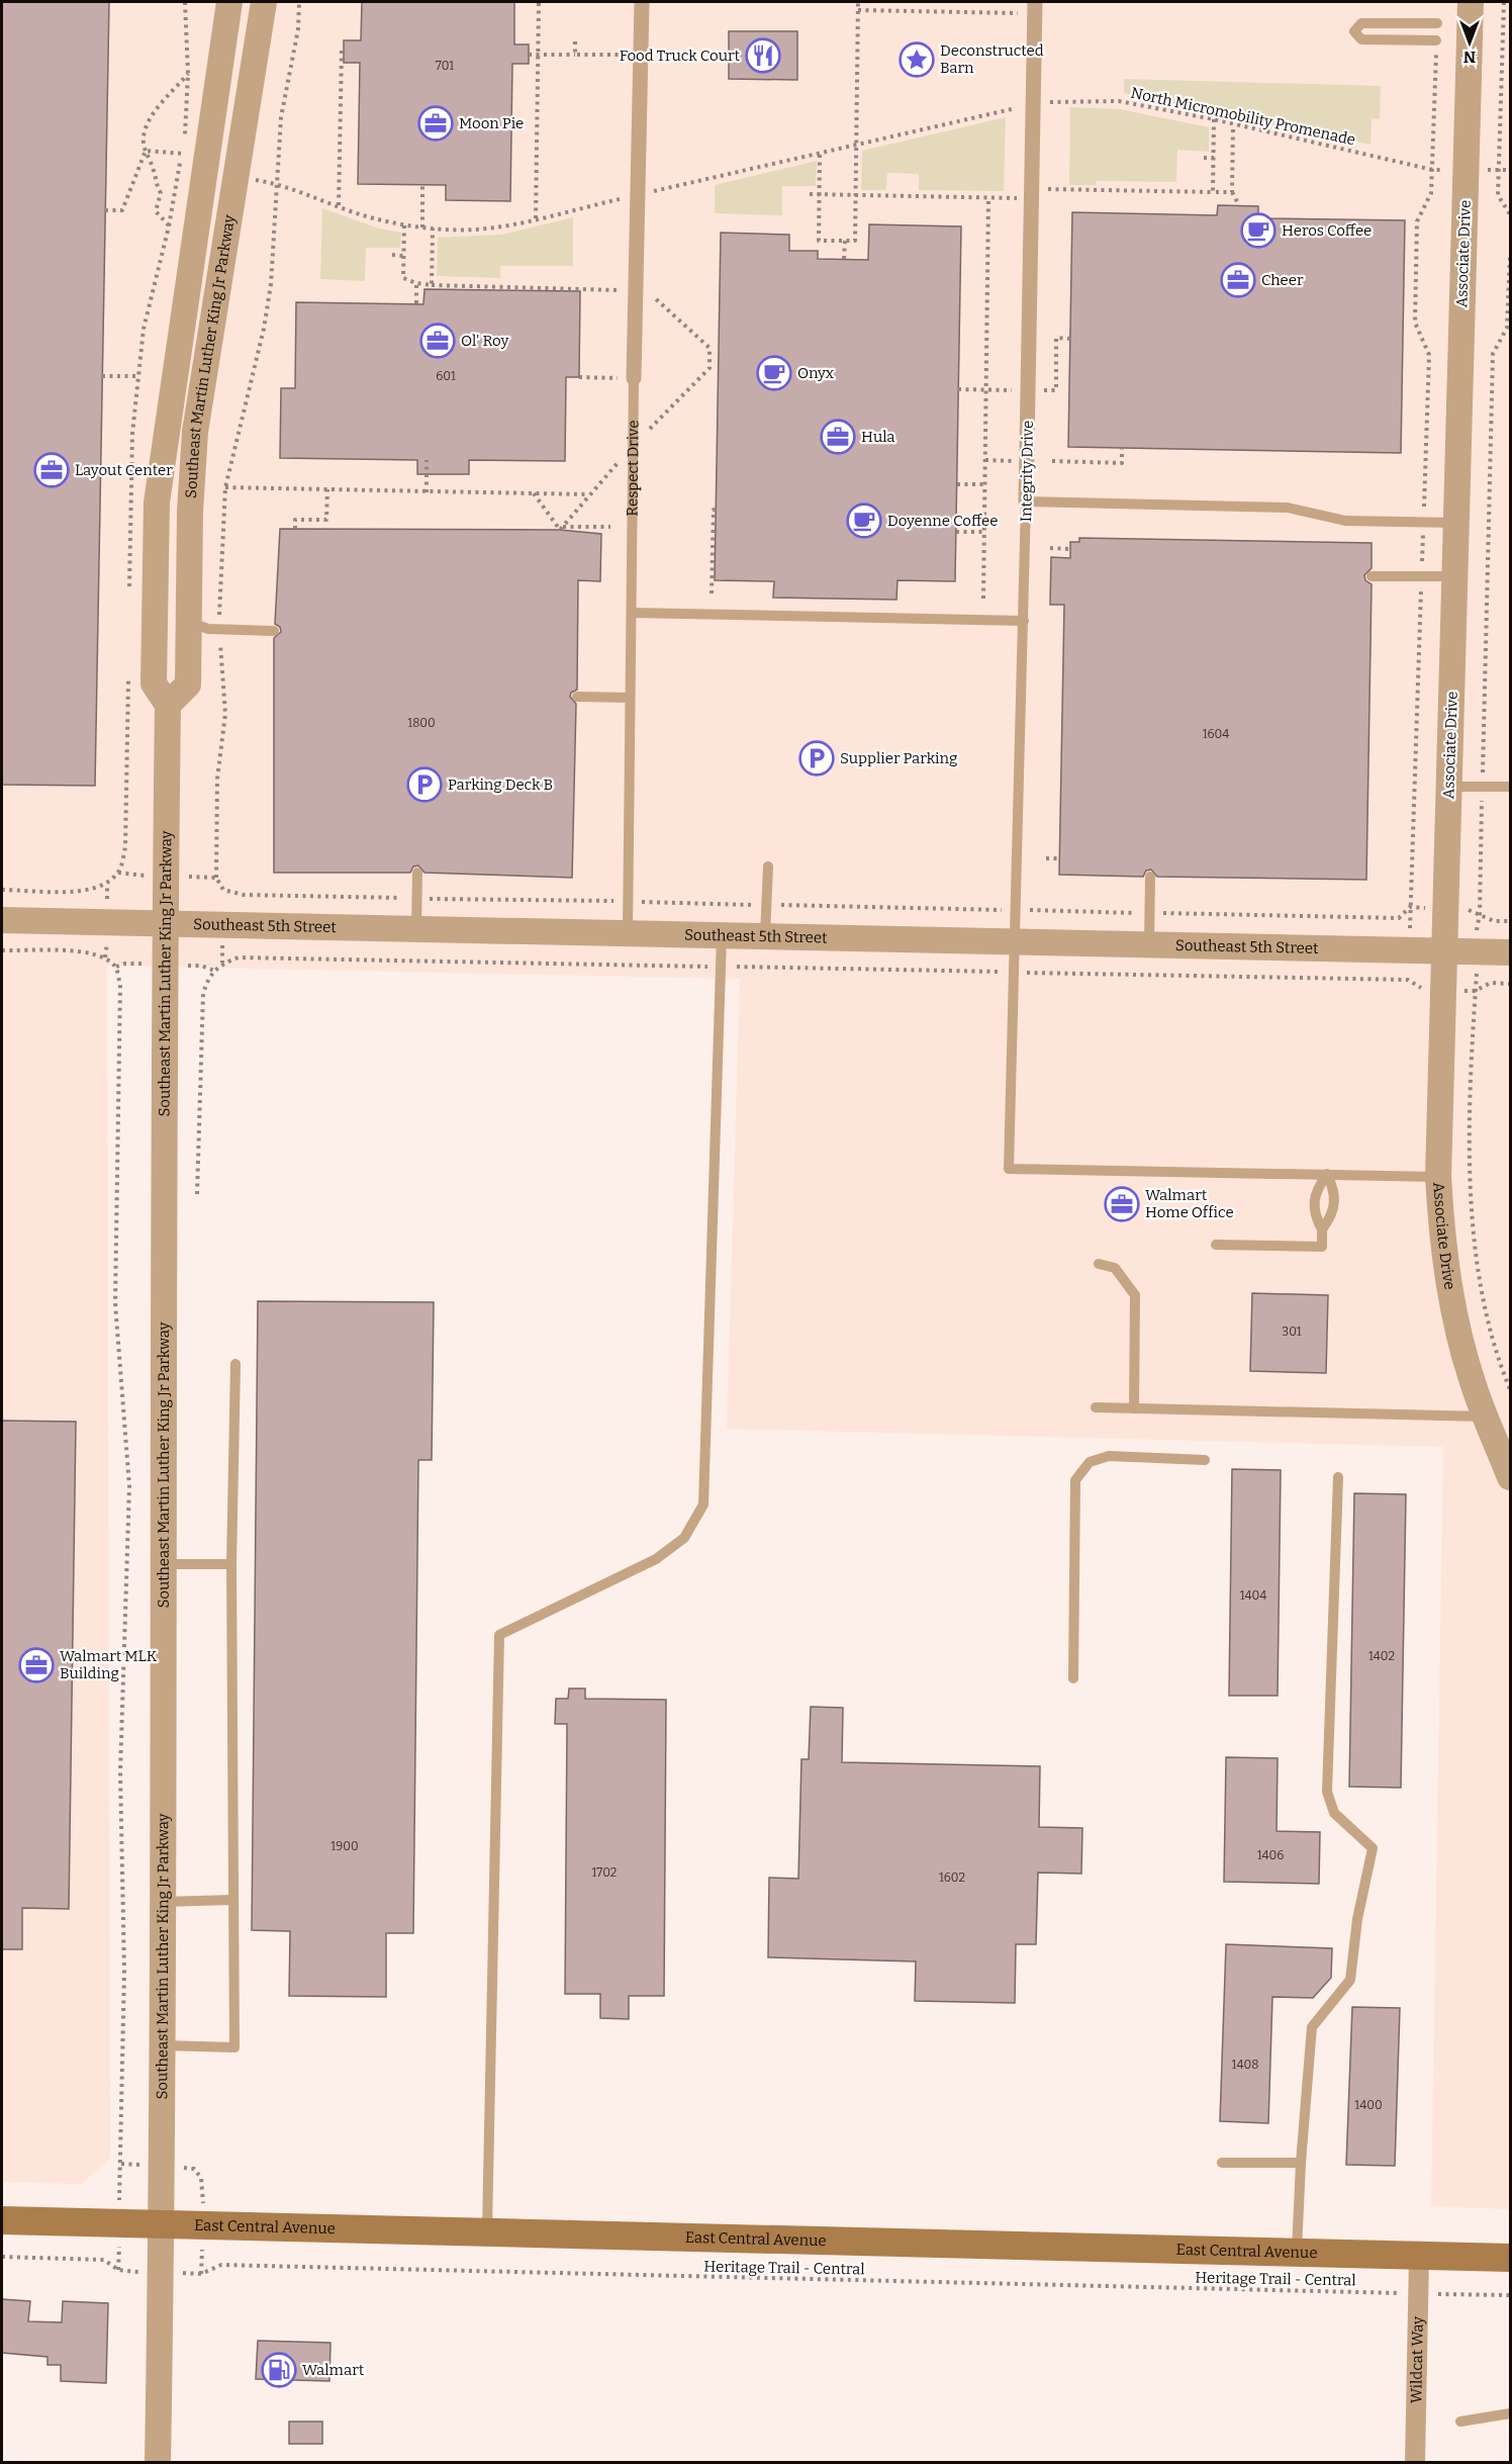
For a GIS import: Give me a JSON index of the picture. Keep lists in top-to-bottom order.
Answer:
{
  "streets": {
    "main road": ["East Central Avenue"],
    "street": [
      "Associate Drive",
      "Southeast Martin Luther King Jr Parkway",
      "Respect Drive",
      "Integrity Drive",
      "Southeast 5th Street",
      "Wildcat Way"
    ],
    "path": ["North Micromobility Promenade", "Heritage Trail - Central"]
  },
  "crossings": [
    ["North Micromobility Promenade", "Integrity Drive"],
    ["Associate Drive", "Southeast 5th Street"],
    ["Southeast Martin Luther King Jr Parkway", "Southeast 5th Street"],
    ["Southeast Martin Luther King Jr Parkway", "East Central Avenue"],
    ["Respect Drive", "Southeast 5th Street"],
    ["Integrity Drive", "Southeast 5th Street"],
    ["East Central Avenue", "Wildcat Way"]
  ],
  "places": {
    "restaurant": ["Food Truck Court"],
    "place": ["Deconstructed Barn"],
    "office": [
      "Moon Pie",
      "Cheer",
      "Ol' Roy",
      "Hula",
      "Layout Center",
      "Walmart Home Office",
      "Walmart MLK Building"
    ],
    "cafe": ["Heros Coffee", "Onyx", "Doyenne Coffee"],
    "parking": ["Supplier Parking", "Parking Deck B"],
    "fuel station": ["Walmart"]
  },
  "house_numbers": [
    "701",
    "601",
    "1800",
    "1604",
    "301",
    "1404",
    "1402",
    "1900",
    "1406",
    "1702",
    "1602",
    "1408",
    "1400"
  ],
  "north": "bottom"
}
